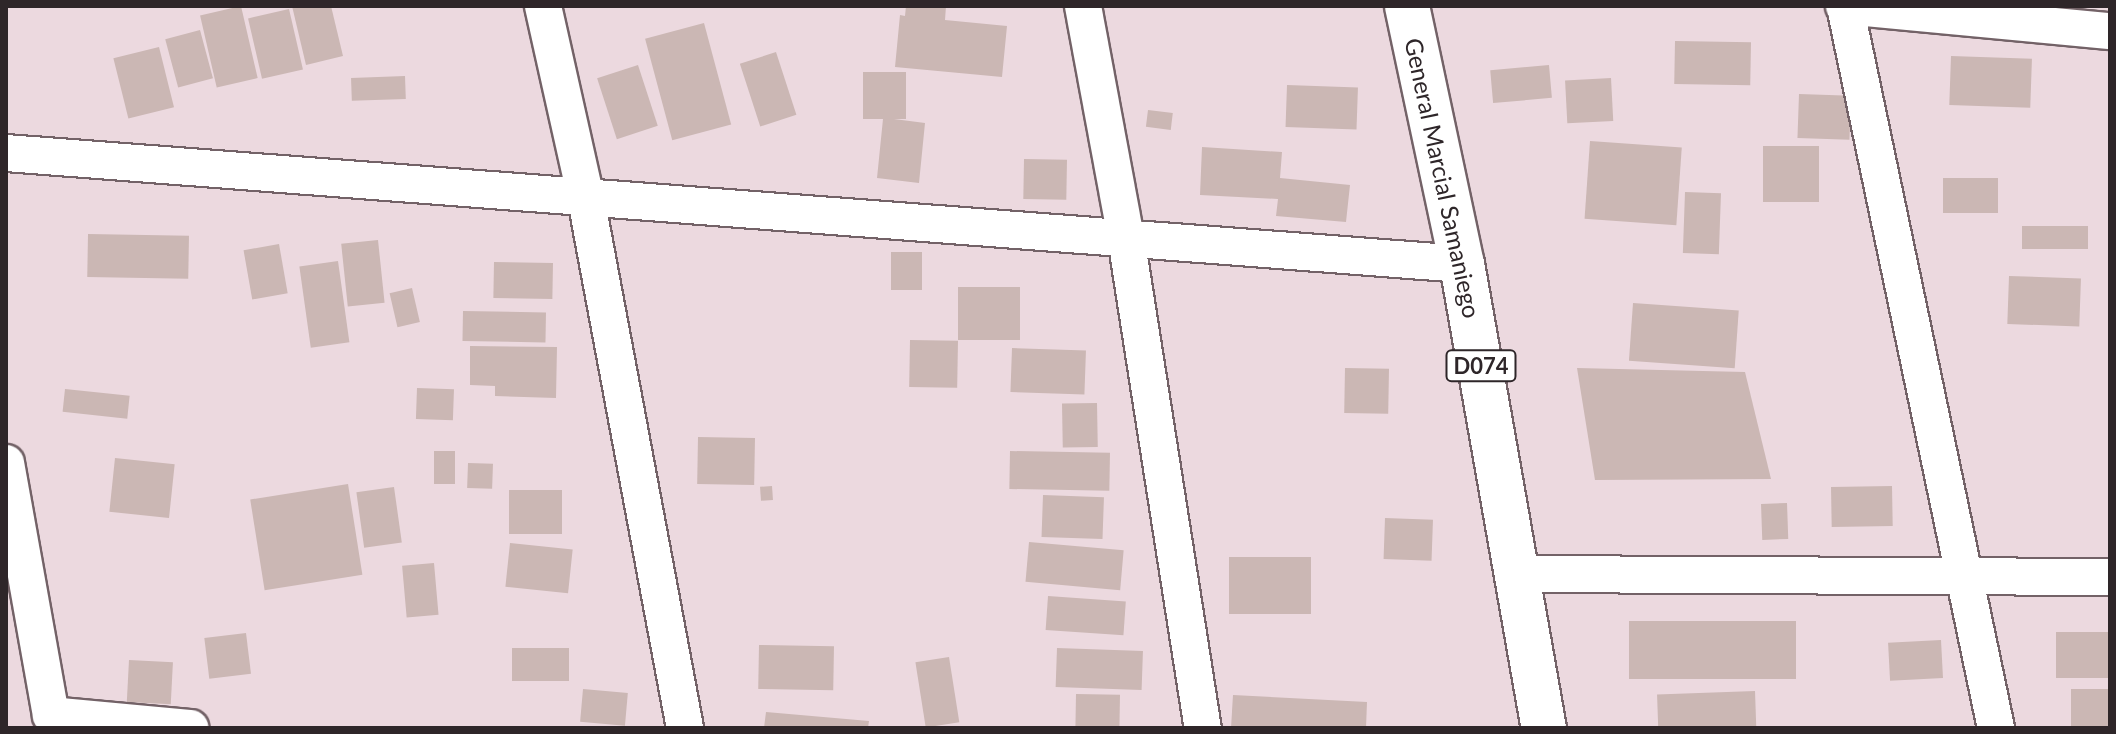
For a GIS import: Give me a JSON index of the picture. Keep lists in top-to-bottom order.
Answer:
{
  "streets": {
    "main road": ["General Marcial Samaniego", "D074"]
  }
}
